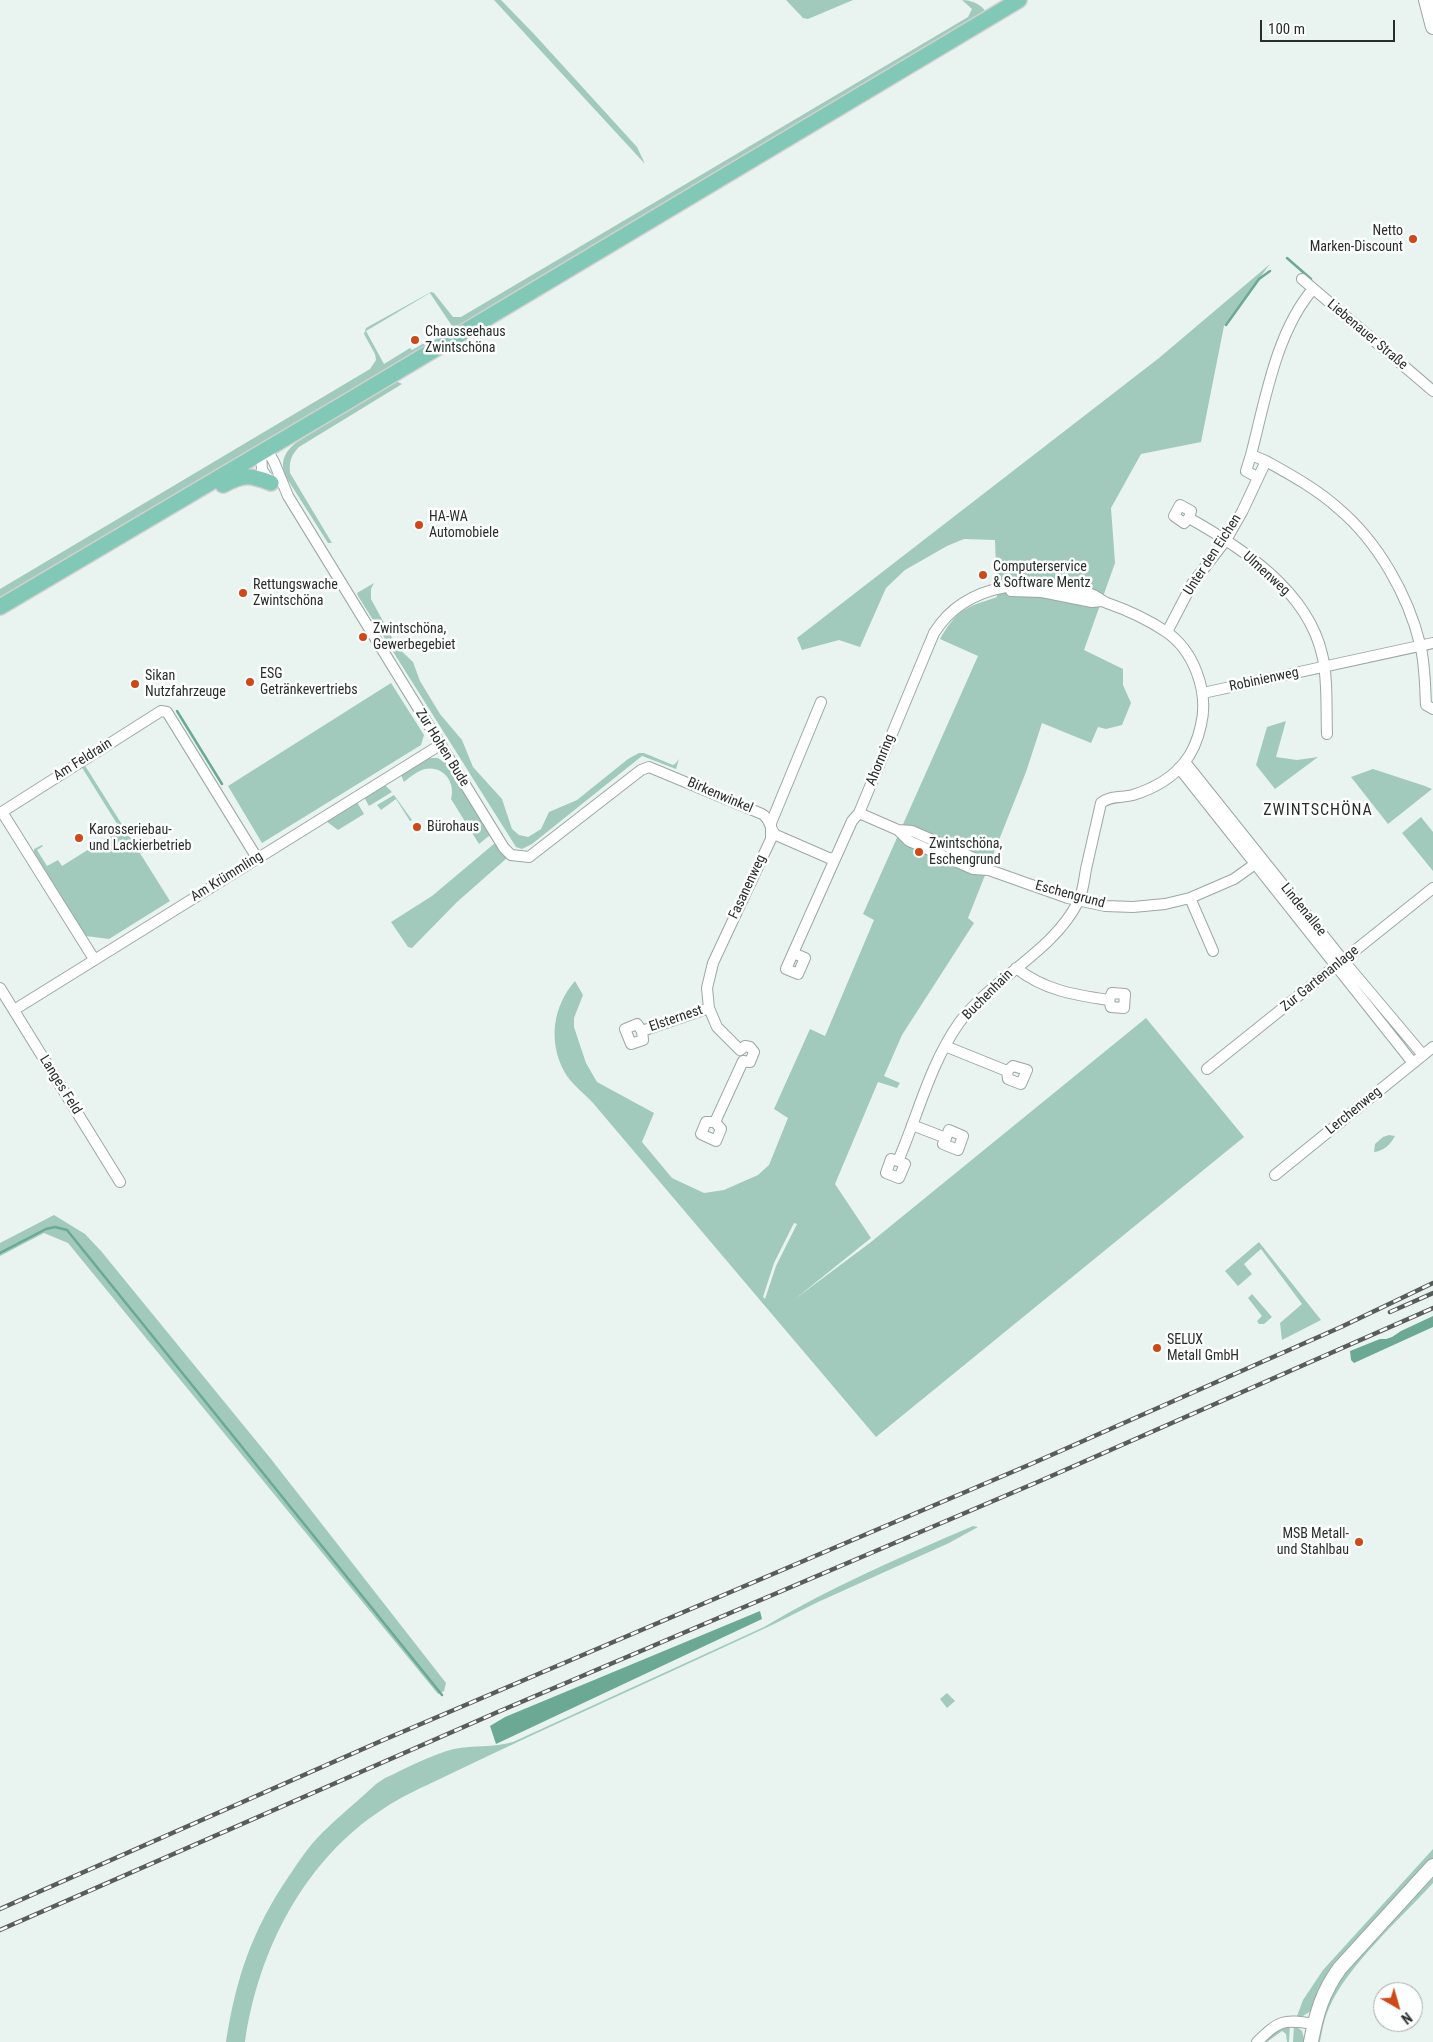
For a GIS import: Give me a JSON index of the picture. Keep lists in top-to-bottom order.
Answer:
{
  "streets": {
    "street": [
      "Liebenauer Straße",
      "Unter den Eichen",
      "Ulmenweg",
      "Robinienweg",
      "Zur Hohen Bude",
      "Am Feldrain",
      "Ahornring",
      "Birkenwinkel",
      "Am Krümmling",
      "Fasanenweg",
      "Eschengrund",
      "Lindenallee",
      "Zur Gartenanlage",
      "Buchenhain",
      "Elsternest",
      "Langes Feld",
      "Lerchenweg"
    ]
  },
  "crossings": [
    ["Unter den Eichen", "Ulmenweg"],
    ["Unter den Eichen", "Ahornring"],
    ["Ulmenweg", "Robinienweg"],
    ["Robinienweg", "Ahornring"],
    ["Zur Hohen Bude", "Birkenwinkel"],
    ["Zur Hohen Bude", "Am Krümmling"],
    ["Am Feldrain", "Am Krümmling"],
    ["Ahornring", "Birkenwinkel"],
    ["Ahornring", "Eschengrund"],
    ["Ahornring", "Lindenallee"],
    ["Ahornring", "Buchenhain"],
    ["Birkenwinkel", "Fasanenweg"],
    ["Am Krümmling", "Langes Feld"],
    ["Fasanenweg", "Elsternest"],
    ["Eschengrund", "Lindenallee"],
    ["Eschengrund", "Buchenhain"],
    ["Lindenallee", "Zur Gartenanlage"],
    ["Lindenallee", "Lerchenweg"]
  ],
  "districts": ["ZWINTSCHÖNA"],
  "places": [
    "Netto Marken-Discount",
    "Chausseehaus Zwintschöna",
    "HA-WA Automobiele",
    "Computerservice & Software Mentz",
    "Rettungswache Zwintschöna",
    "Zwintschöna, Gewerbegebiet",
    "ESG Getränkevertriebs",
    "Sikan Nutzfahrzeuge",
    "Bürohaus",
    "Karosseriebau- und Lackierbetrieb",
    "Zwintschöna, Eschengrund",
    "SELUX Metall GmbH",
    "MSB Metall- und Stahlbau"
  ],
  "scale_bar": "100 m",
  "north": "bottom right"
}
